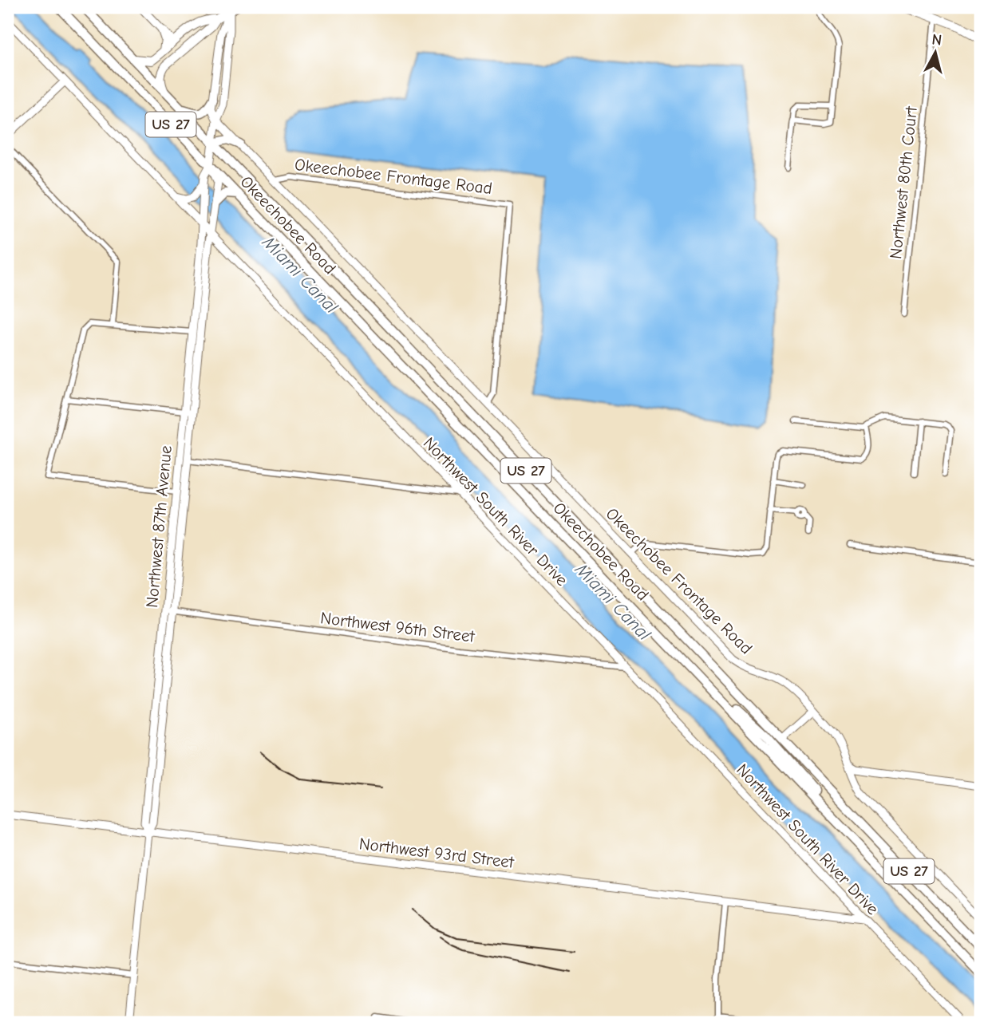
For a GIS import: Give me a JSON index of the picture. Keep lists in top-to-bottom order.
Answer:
{
  "streets": {
    "highway": ["US 27", "Okeechobee Road"],
    "street": [
      "Okeechobee Frontage Road",
      "Northwest 80th Court",
      "Northwest South River Drive",
      "Northwest 87th Avenue",
      "Northwest 96th Street",
      "Northwest 93rd Street"
    ]
  },
  "crossings": [
    ["Northwest South River Drive", "Northwest 87th Avenue"],
    ["Northwest South River Drive", "Northwest 96th Street"],
    ["Northwest South River Drive", "Northwest 93rd Street"],
    ["Northwest 87th Avenue", "Northwest 96th Street"],
    ["Northwest 87th Avenue", "Northwest 93rd Street"]
  ],
  "water": ["Miami Canal"],
  "north": "top"
}
